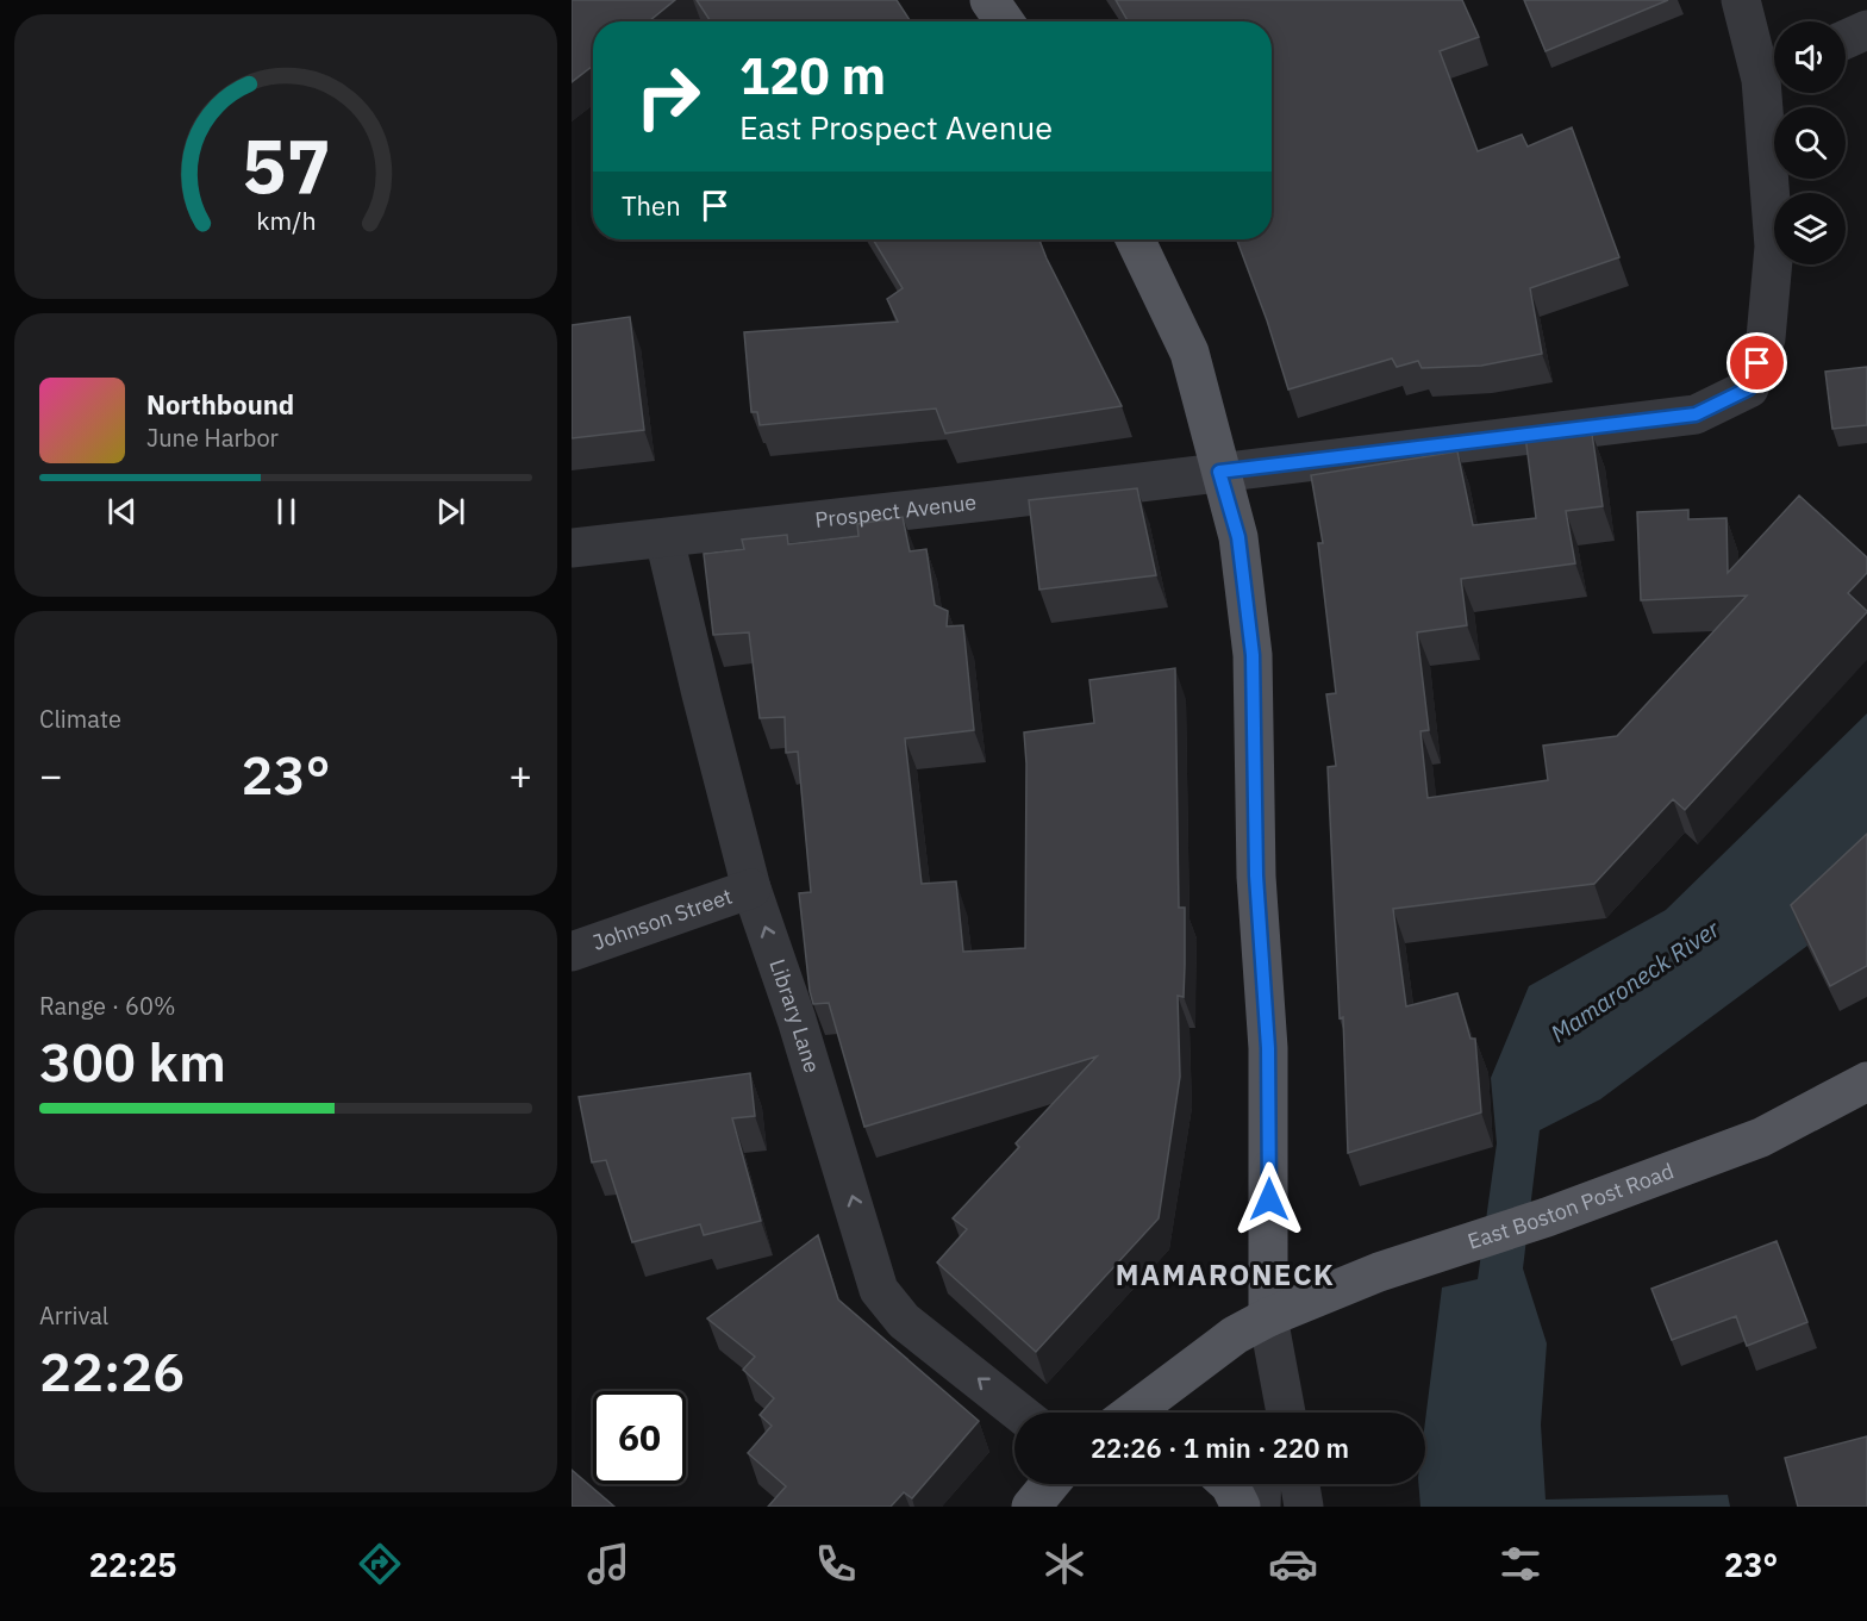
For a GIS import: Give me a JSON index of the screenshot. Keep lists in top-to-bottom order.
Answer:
{
  "streets": {
    "main road": ["East Boston Post Road"],
    "street": ["Prospect Avenue", "Johnson Street", "Library Lane"]
  },
  "crossings": [
    ["Prospect Avenue", "Library Lane"],
    ["Johnson Street", "Library Lane"]
  ],
  "one_way": ["Library Lane"],
  "districts": ["MAMARONECK"],
  "water": ["Mamaroneck River"],
  "page": {
    "turn": ["120 m", "East Prospect Avenue"],
    "then": "Then",
    "song": ["Northbound", "June Harbor"],
    "tile": [
      "Climate",
      ["Range · 60%", "300 km"],
      ["Arrival", "22:26"]
    ],
    "heat": ["−", "23°", "+"],
    "limit": "60",
    "trip": "22:26 · 1 min · 220 m",
    "tabs": ["22:25", "23°"],
    "gauge": ["57", "km/h"]
  }
}
